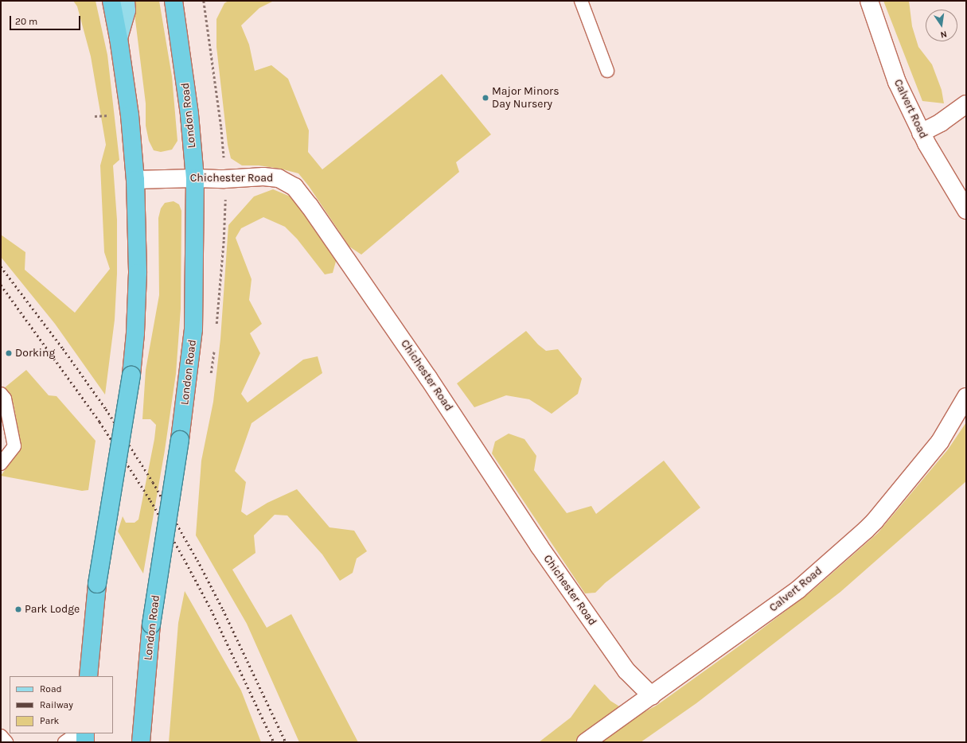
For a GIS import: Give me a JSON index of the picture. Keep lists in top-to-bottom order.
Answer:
{
  "streets": {
    "highway": ["London Road"],
    "street": ["Calvert Road", "Chichester Road"]
  },
  "crossings": [
    ["Calvert Road", "Chichester Road"],
    ["London Road", "Chichester Road"]
  ],
  "places": ["Major Minors Day Nursery", "Dorking", "Park Lodge"],
  "legend": ["Road", "Railway", "Park"],
  "scale_bar": "20 m",
  "north": "bottom"
}
